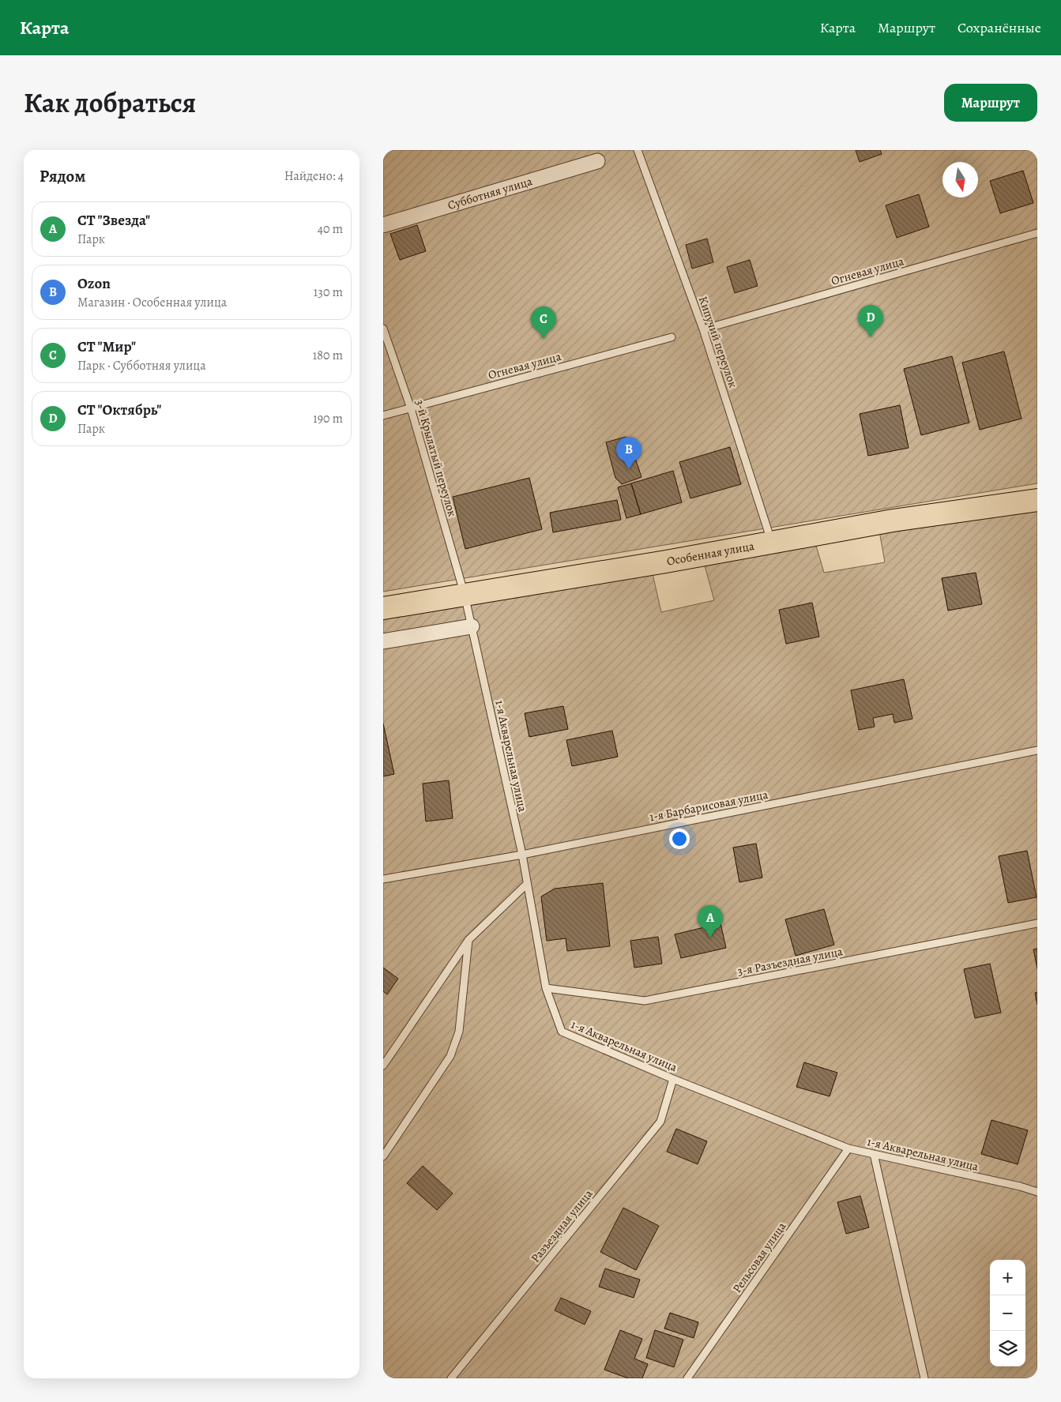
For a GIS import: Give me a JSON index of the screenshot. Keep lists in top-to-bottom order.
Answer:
{
  "streets": {
    "main road": ["Особенная улица"],
    "street": ["Субботняя улица"],
    "lane": [
      "Огневая улица",
      "Кипучий переулок",
      "3-й Крылатый переулок",
      "1-я Акварельная улица",
      "1-я Барбарисовая улица",
      "3-я Разъездная улица",
      "Разъездная улица",
      "Рельсовая улица"
    ]
  },
  "crossings": [
    ["Огневая улица", "Кипучий переулок"],
    ["Огневая улица", "3-й Крылатый переулок"],
    ["Кипучий переулок", "Особенная улица"],
    ["3-й Крылатый переулок", "Особенная улица"],
    ["3-й Крылатый переулок", "1-я Акварельная улица"],
    ["Особенная улица", "1-я Акварельная улица"],
    ["1-я Акварельная улица", "1-я Барбарисовая улица"],
    ["1-я Акварельная улица", "3-я Разъездная улица"],
    ["1-я Акварельная улица", "Разъездная улица"],
    ["1-я Акварельная улица", "Рельсовая улица"]
  ],
  "north": "bottom",
  "page": {
    "header": "Карта",
    "nav": ["Карта", "Маршрут", "Сохранённые"],
    "title": "Как добраться",
    "buttons": "Маршрут",
    "heading": ["Рядом", "Найдено: 4"],
    "list": [
      {
        "mark": "A",
        "name": "СТ \"Звезда\"",
        "note": "Парк",
        "value": "40 m"
      },
      {
        "mark": "B",
        "name": "Ozon",
        "note": "Магазин · Особенная улица",
        "value": "130 m"
      },
      {
        "mark": "C",
        "name": "СТ \"Мир\"",
        "note": "Парк · Субботняя улица",
        "value": "180 m"
      },
      {
        "mark": "D",
        "name": "СТ \"Октябрь\"",
        "note": "Парк",
        "value": "190 m"
      }
    ],
    "pins": [
      "D",
      "C",
      "B",
      "A"
    ],
    "map_buttons": ["+", "−"]
  }
}
